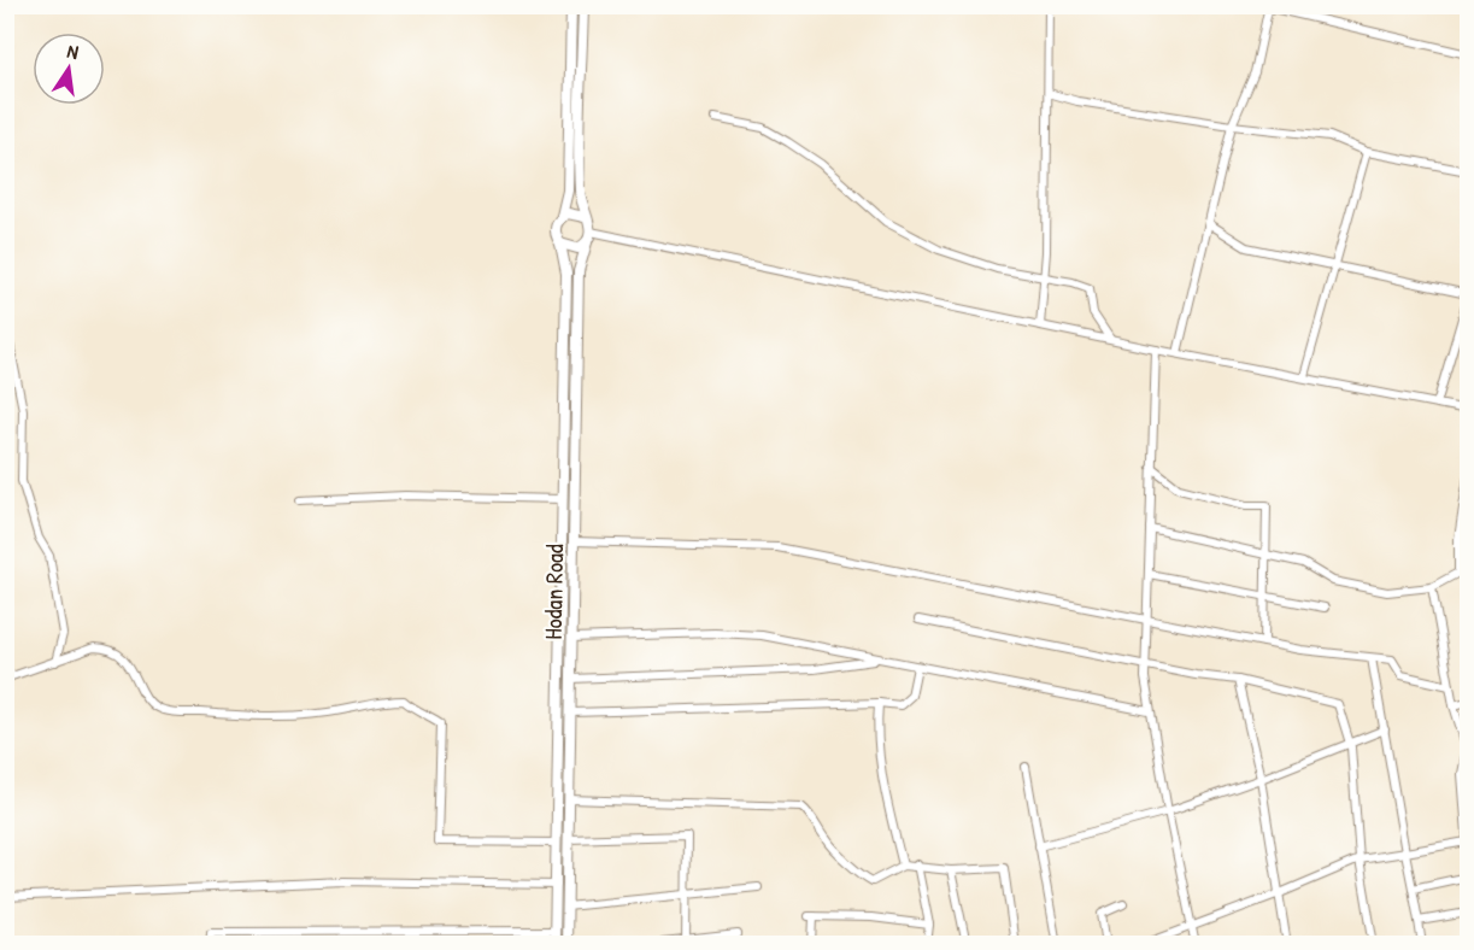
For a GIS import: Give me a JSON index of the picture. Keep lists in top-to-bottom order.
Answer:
{
  "streets": {
    "main road": ["Hodan Road"]
  },
  "north": "top"
}
